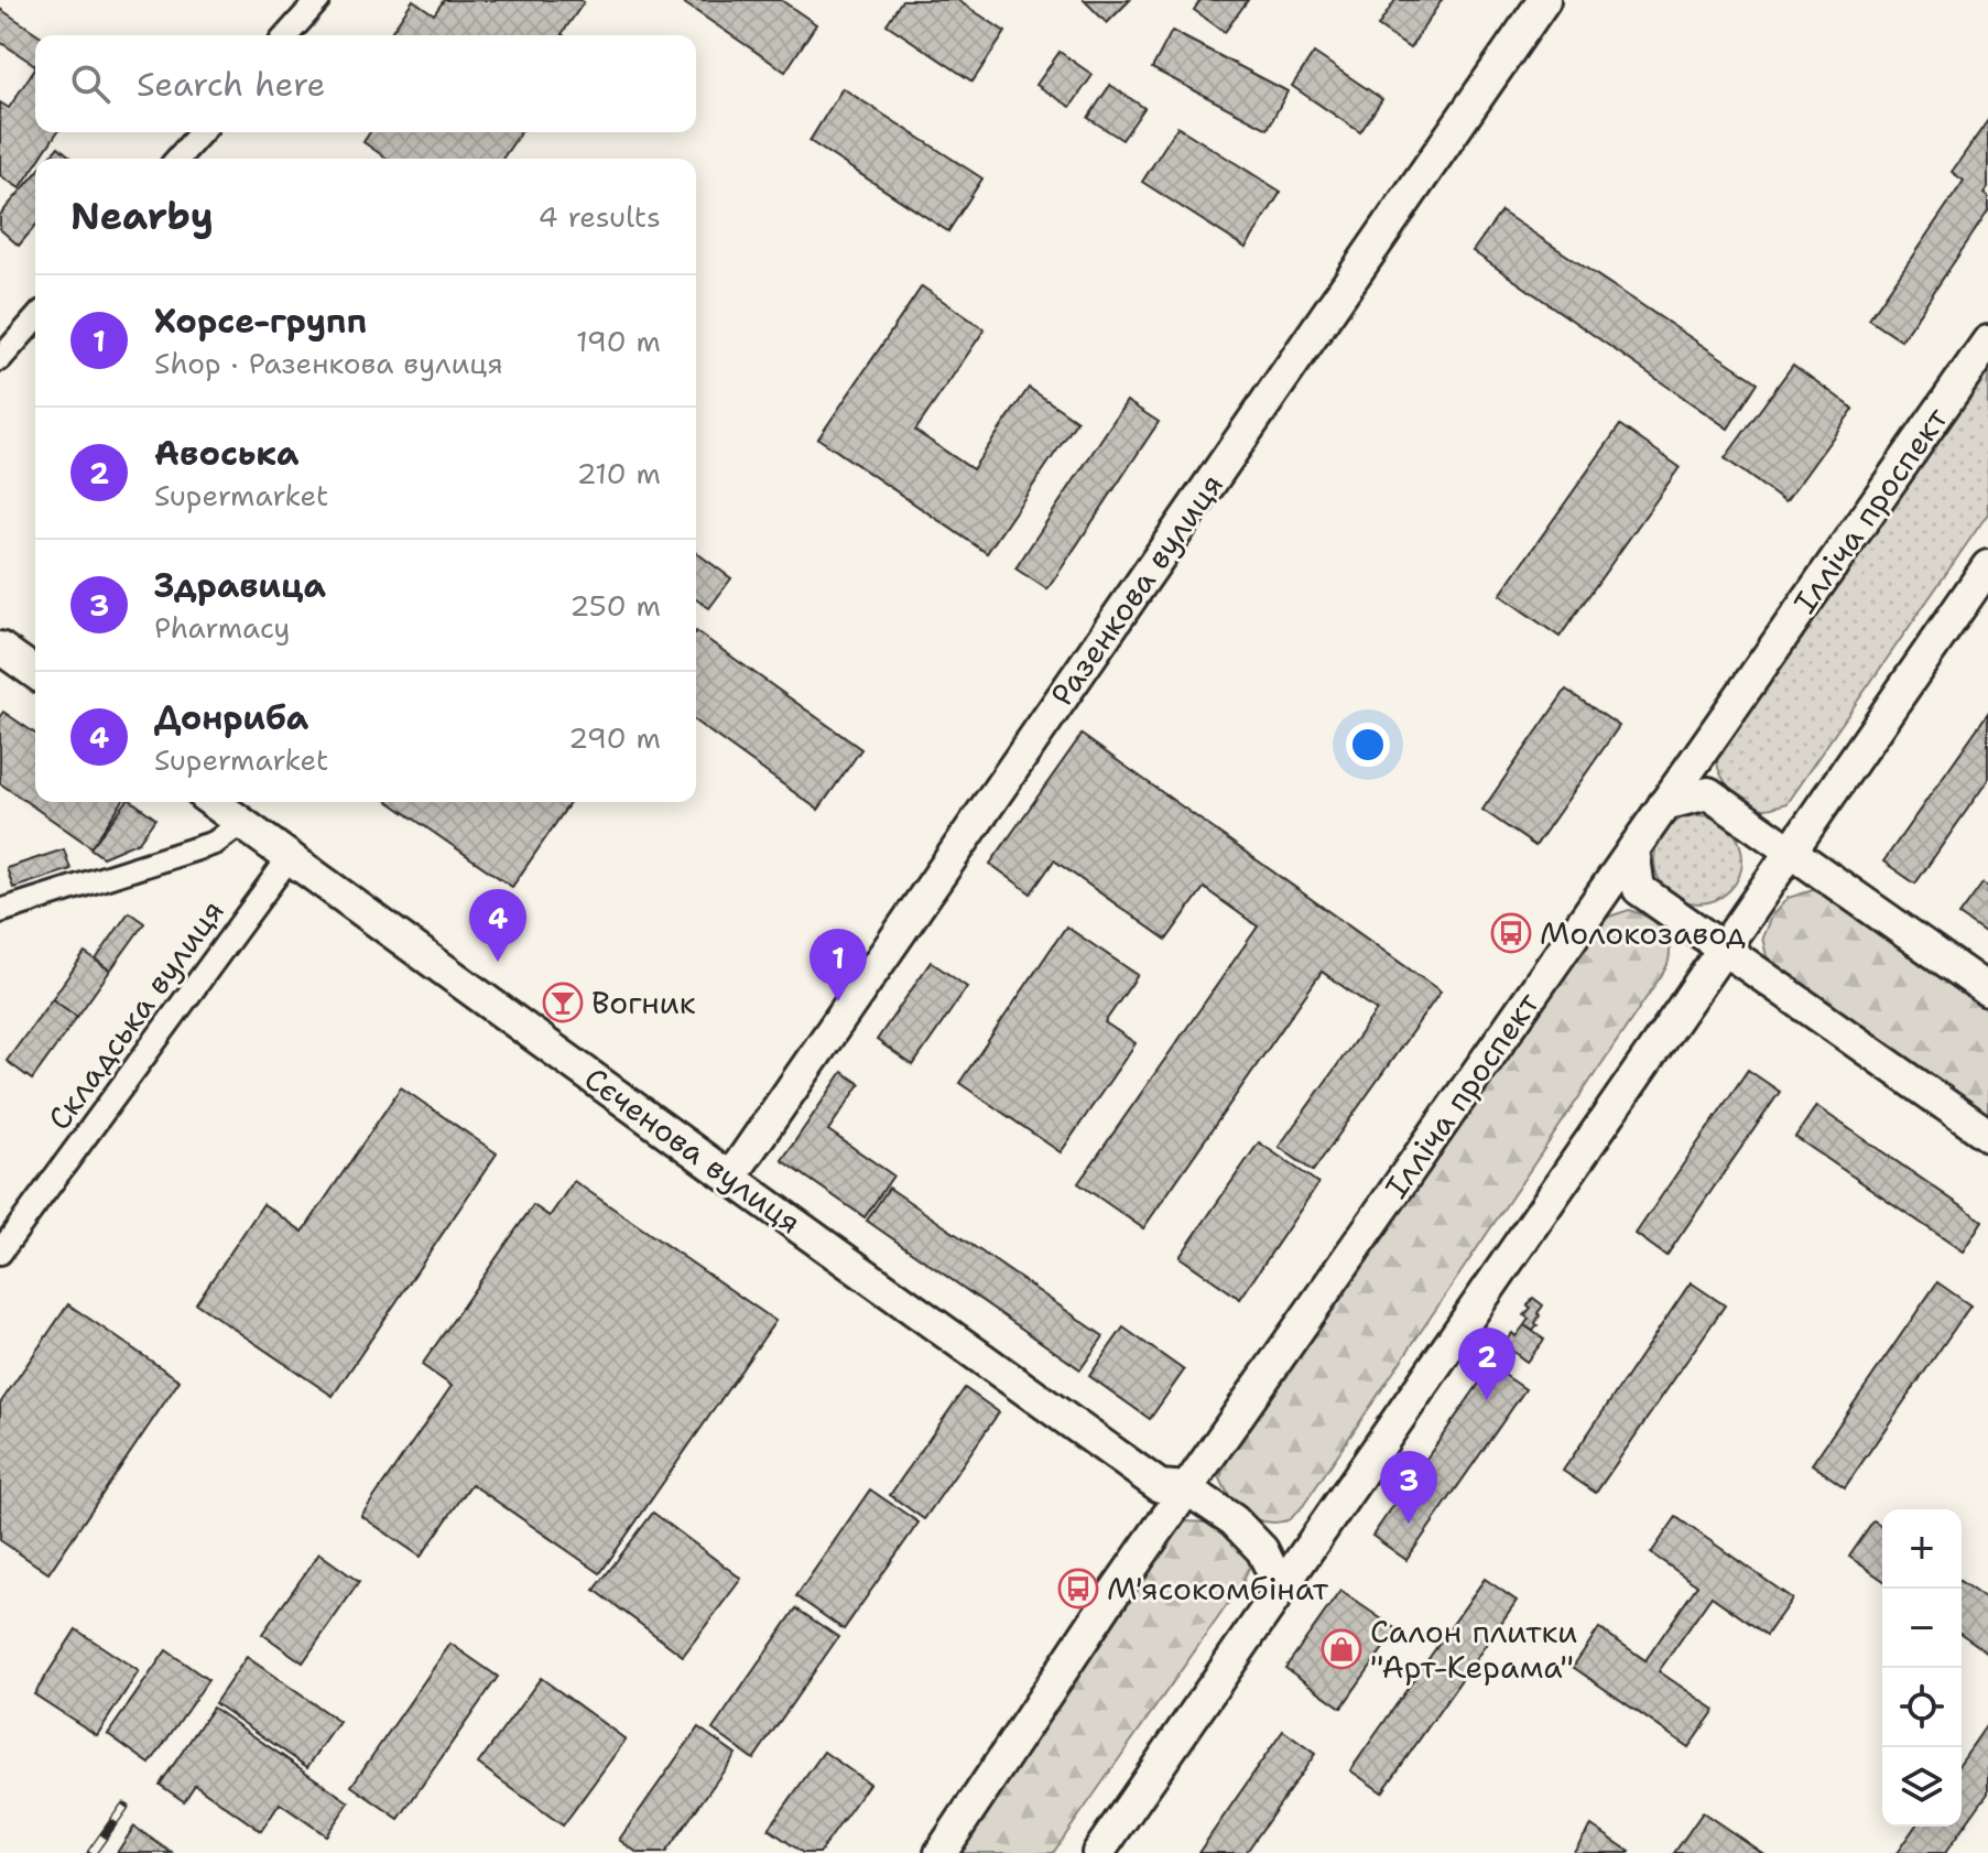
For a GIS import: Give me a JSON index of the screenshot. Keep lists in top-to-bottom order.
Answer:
{
  "streets": {
    "main road": ["Ілліча проспект", "Разенкова вулиця", "Сєченова вулиця"],
    "street": ["Складська вулиця"]
  },
  "crossings": [
    ["Ілліча проспект", "Сєченова вулиця"],
    ["Разенкова вулиця", "Сєченова вулиця"],
    ["Складська вулиця", "Сєченова вулиця"]
  ],
  "places": {
    "bus stop": ["Молокозавод", "М'ясокомбінат"],
    "bar": ["Вогник"],
    "shop": ["Салон плитки \"Арт-Керама\""]
  },
  "page": {
    "search": "Search here",
    "heading": ["Nearby", "4 results"],
    "list": [
      {
        "mark": "1",
        "name": "Хорсе-групп",
        "note": "Shop · Разенкова вулиця",
        "value": "190 m"
      },
      {
        "mark": "2",
        "name": "Авоська",
        "note": "Supermarket",
        "value": "210 m"
      },
      {
        "mark": "3",
        "name": "Здравица",
        "note": "Pharmacy",
        "value": "250 m"
      },
      {
        "mark": "4",
        "name": "Донриба",
        "note": "Supermarket",
        "value": "290 m"
      }
    ],
    "pins": [
      "4",
      "1",
      "2",
      "3"
    ],
    "map_buttons": ["+", "−"]
  }
}
